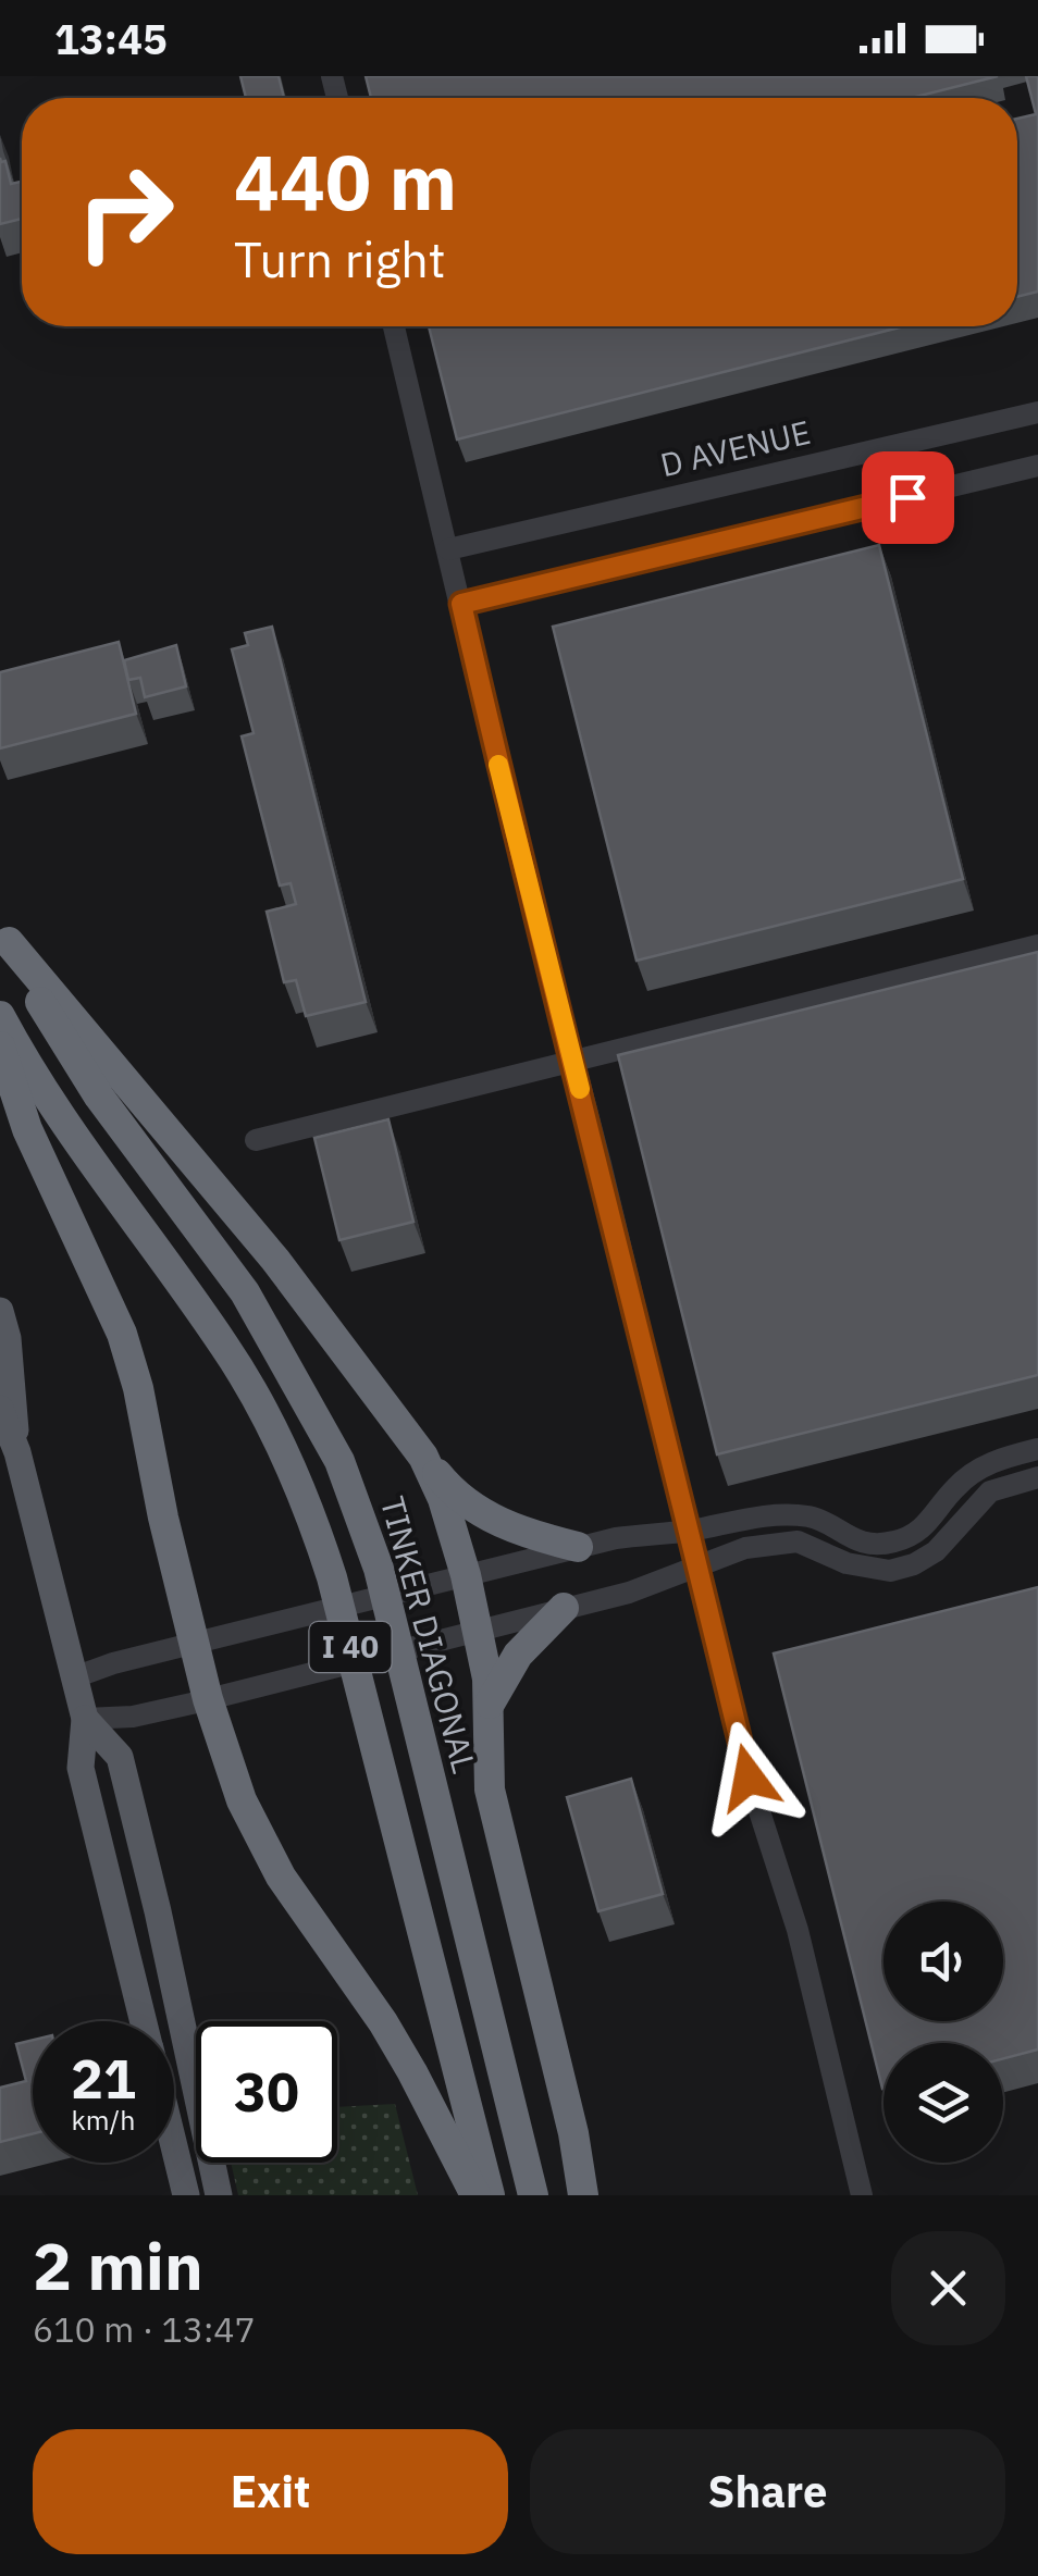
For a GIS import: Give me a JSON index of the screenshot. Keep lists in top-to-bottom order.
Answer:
{
  "streets": {
    "highway": ["TINKER DIAGONAL", "I 40"],
    "street": ["D AVENUE"]
  },
  "page": {
    "status": "13:45",
    "turn": ["440 m", "Turn right"],
    "speed": "21 km/h",
    "limit": "30",
    "heading": ["2 min", "610 m · 13:47"],
    "buttons": ["Exit", "Share"]
  }
}
